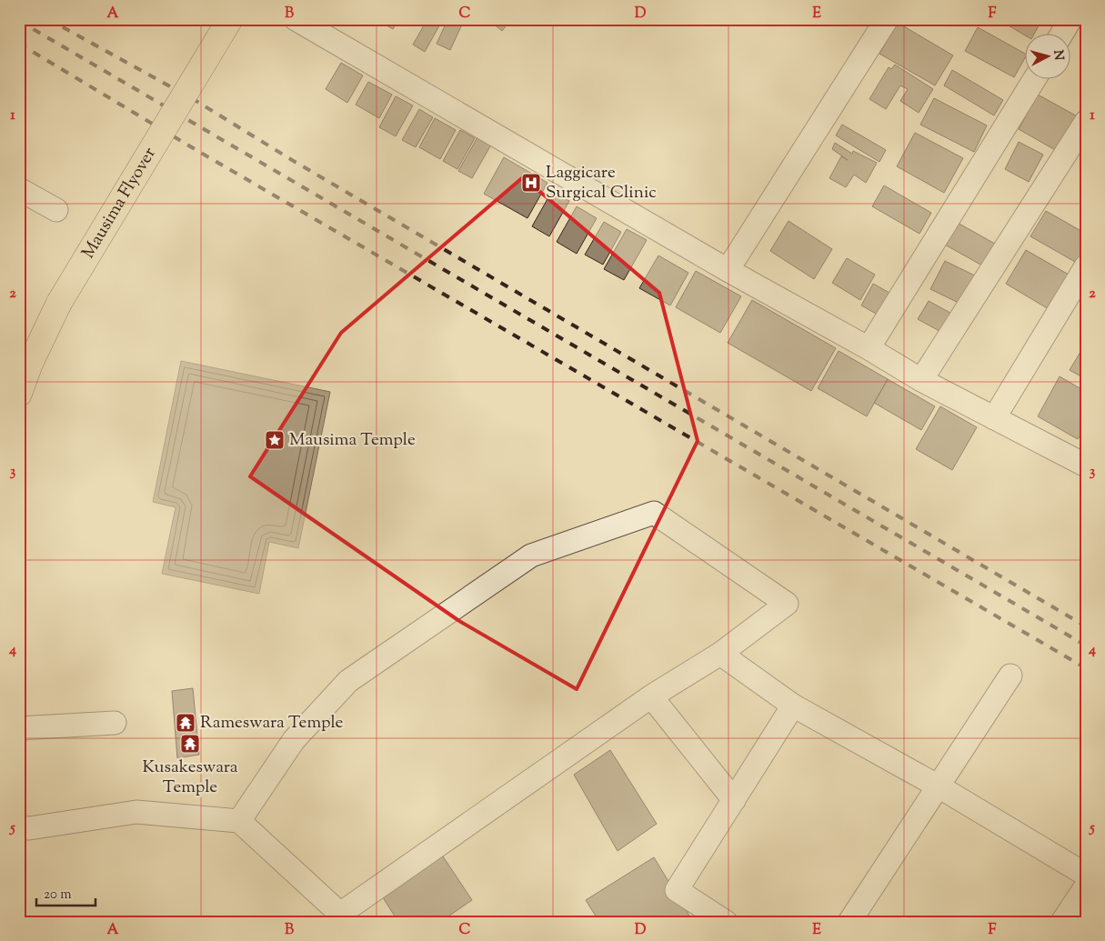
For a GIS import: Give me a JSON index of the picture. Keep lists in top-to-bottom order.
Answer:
{
  "streets": {
    "main road": ["Mausima Flyover"]
  },
  "places": {
    "hospital": ["Laggicare Surgical Clinic"],
    "place": ["Mausima Temple"],
    "temple": ["Rameswara Temple", "Kusakeswara Temple"]
  },
  "scale_bar": "20 m",
  "north": "right",
  "grid": {
    "columns": [
      "A",
      "B",
      "C",
      "D",
      "E",
      "F"
    ],
    "rows": [
      "1",
      "2",
      "3",
      "4",
      "5"
    ]
  }
}
